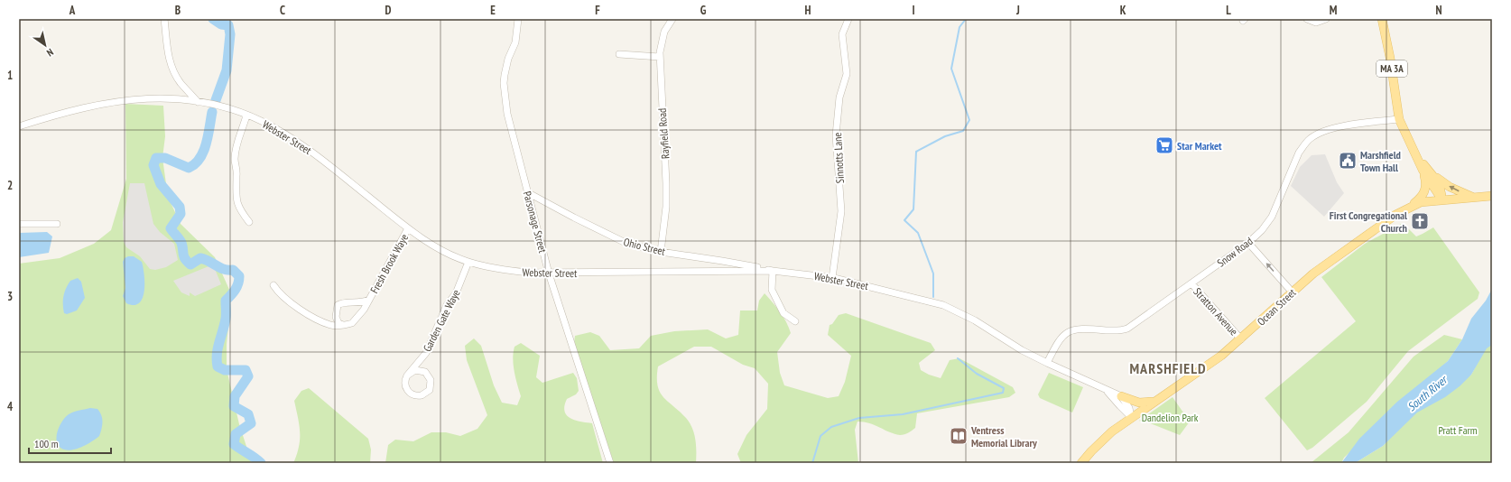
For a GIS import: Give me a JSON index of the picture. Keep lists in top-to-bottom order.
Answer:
{
  "streets": {
    "main road": ["MA 3A", "Ocean Street"],
    "street": [
      "Rayfield Road",
      "Webster Street",
      "Sinnotts Lane",
      "Parsonage Street",
      "Ohio Street",
      "Snow Road",
      "Fresh Brook Waye",
      "Stratton Avenue",
      "Garden Gate Waye"
    ]
  },
  "crossings": [
    ["MA 3A", "Snow Road"],
    ["MA 3A", "Ocean Street"],
    ["Rayfield Road", "Ohio Street"],
    ["Webster Street", "Sinnotts Lane"],
    ["Webster Street", "Parsonage Street"],
    ["Webster Street", "Ohio Street"],
    ["Webster Street", "Snow Road"],
    ["Webster Street", "Fresh Brook Waye"],
    ["Webster Street", "Ocean Street"],
    ["Webster Street", "Garden Gate Waye"],
    ["Parsonage Street", "Ohio Street"],
    ["Snow Road", "Stratton Avenue"],
    ["Ocean Street", "Stratton Avenue"]
  ],
  "districts": ["MARSHFIELD"],
  "water": ["South River"],
  "parks": ["Dandelion Park", "Pratt Farm"],
  "places": {
    "supermarket": ["Star Market"],
    "public building": ["Marshfield Town Hall"],
    "church": ["First Congregational Church"],
    "library": ["Ventress Memorial Library"]
  },
  "scale_bar": "100 m",
  "north": "bottom right",
  "grid": {
    "columns": [
      "A",
      "B",
      "C",
      "D",
      "E",
      "F",
      "G",
      "H",
      "I",
      "J",
      "K",
      "L",
      "M",
      "N"
    ],
    "rows": [
      "1",
      "2",
      "3",
      "4"
    ]
  }
}
